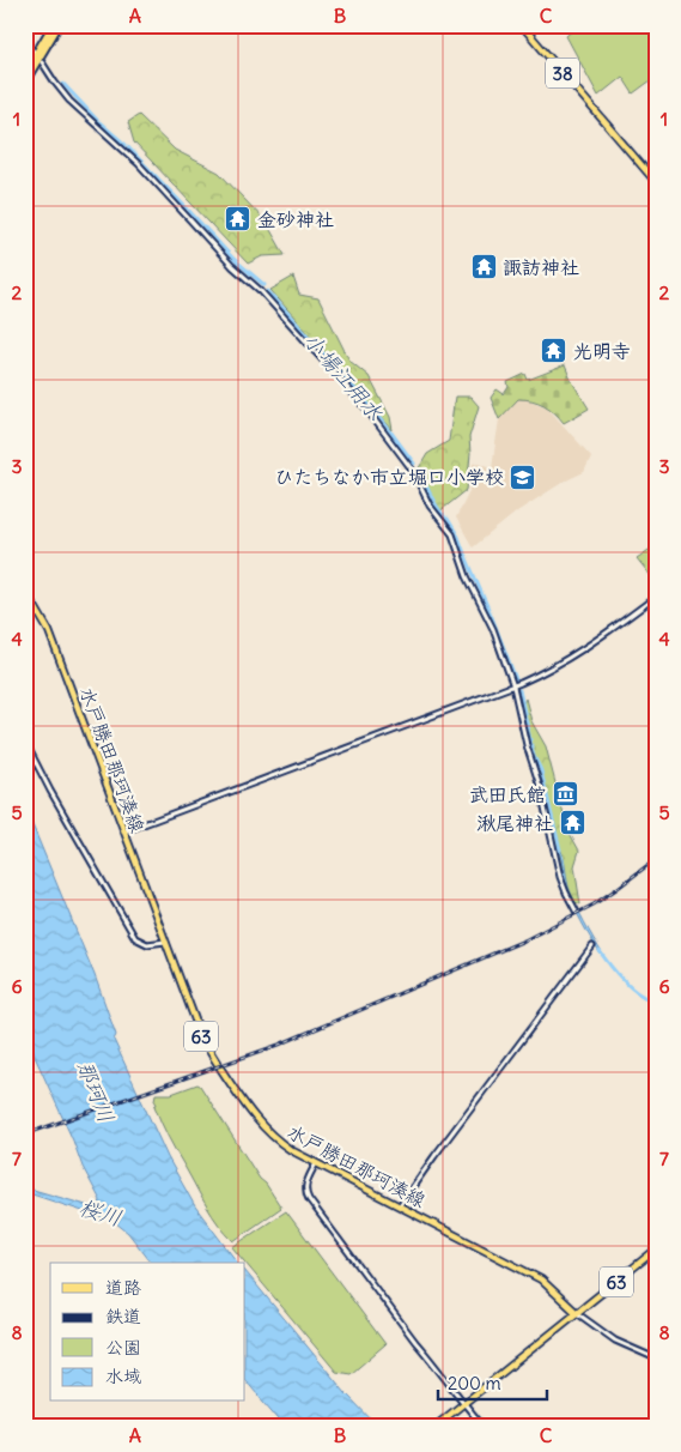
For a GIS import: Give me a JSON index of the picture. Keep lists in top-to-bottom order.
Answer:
{
  "streets": {
    "main road": ["38", "水戸勝田那珂湊線", "63"]
  },
  "crossings": [
    ["水戸勝田那珂湊線", "63"]
  ],
  "water": ["小場江用水", "那珂川", "桜川"],
  "places": {
    "temple": [
      "金砂神社",
      "諏訪神社",
      "光明寺",
      "湫尾神社"
    ],
    "school or university": ["ひたちなか市立堀口小学校"],
    "museum": ["武田氏館"]
  },
  "legend": [
    "道路",
    "鉄道",
    "公園",
    "水域"
  ],
  "scale_bar": "200 m",
  "grid": {
    "columns": ["A", "B", "C"],
    "rows": [
      "1",
      "2",
      "3",
      "4",
      "5",
      "6",
      "7",
      "8"
    ]
  }
}
